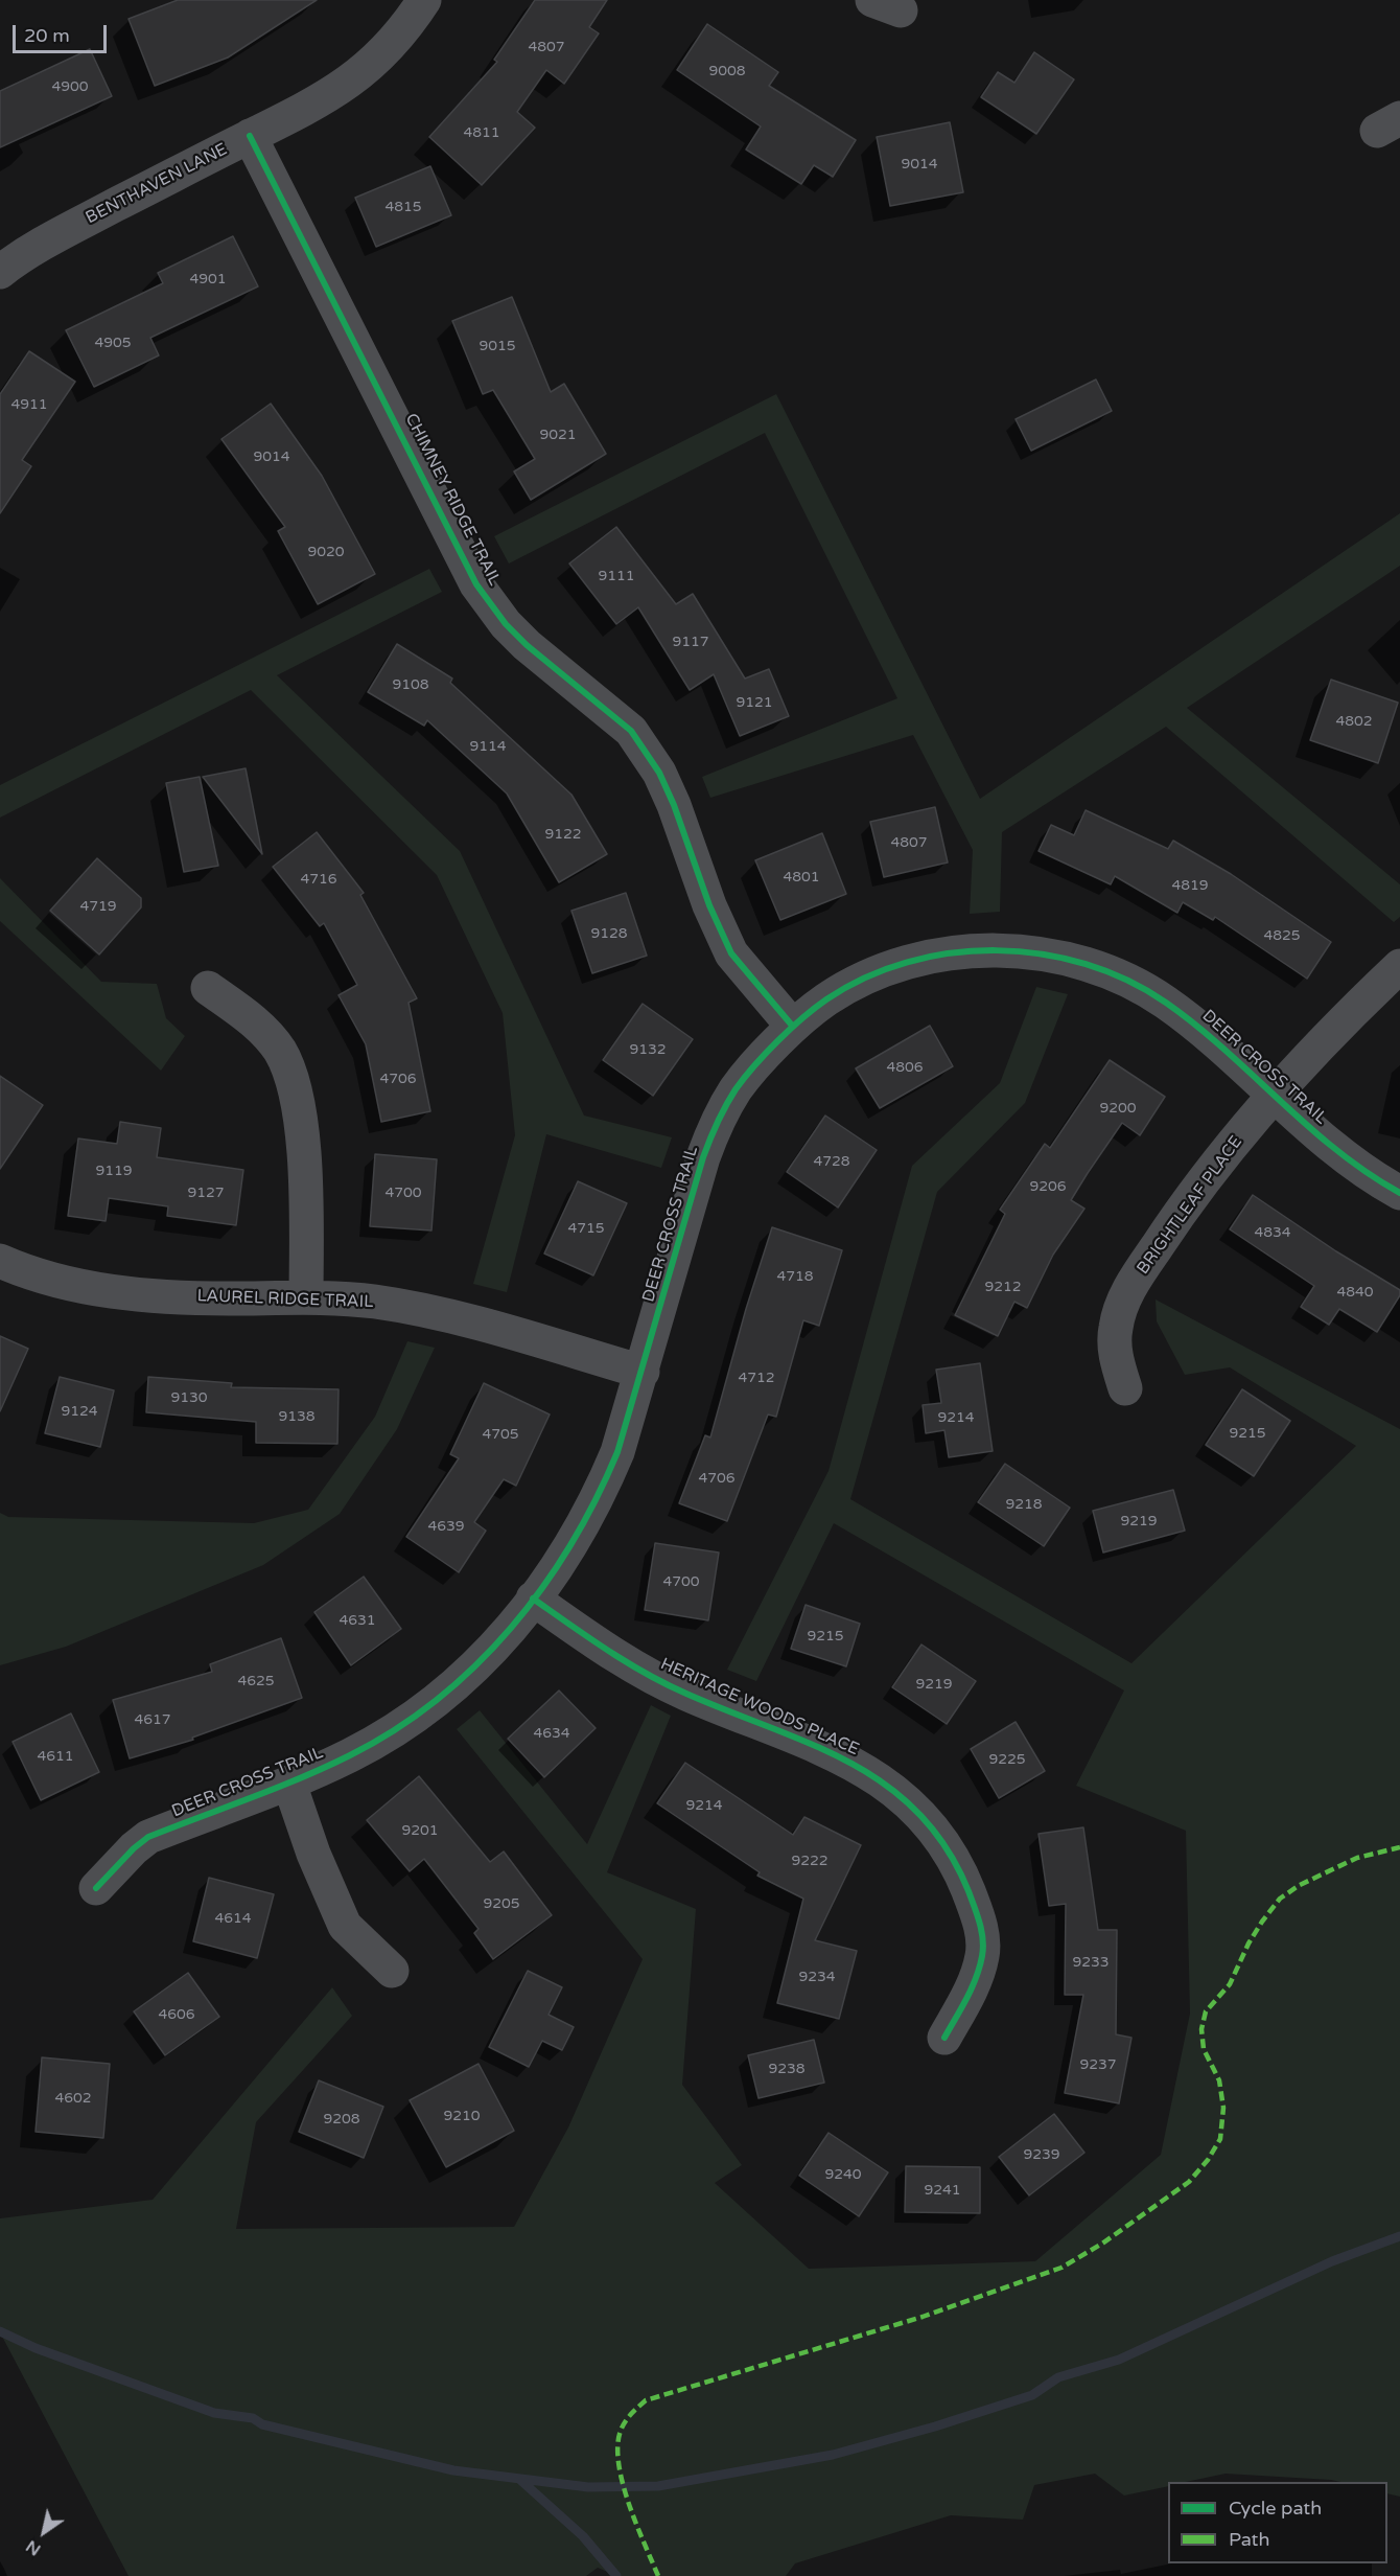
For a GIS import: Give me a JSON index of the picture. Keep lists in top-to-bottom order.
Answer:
{
  "streets": {
    "street": [
      "BENTHAVEN LANE",
      "CHIMNEY RIDGE TRAIL",
      "DEER CROSS TRAIL",
      "BRIGHTLEAF PLACE",
      "LAUREL RIDGE TRAIL",
      "HERITAGE WOODS PLACE"
    ]
  },
  "crossings": [
    ["BENTHAVEN LANE", "CHIMNEY RIDGE TRAIL"],
    ["CHIMNEY RIDGE TRAIL", "DEER CROSS TRAIL"],
    ["DEER CROSS TRAIL", "BRIGHTLEAF PLACE"],
    ["DEER CROSS TRAIL", "LAUREL RIDGE TRAIL"],
    ["DEER CROSS TRAIL", "HERITAGE WOODS PLACE"]
  ],
  "house_numbers": [
    "4807",
    "9008",
    "4900",
    "4811",
    "9014",
    "4815",
    "4901",
    "4905",
    "9015",
    "4911",
    "9021",
    "9014",
    "9020",
    "9111",
    "9117",
    "9108",
    "9121",
    "4802",
    "9114",
    "9122",
    "4807",
    "4801",
    "4716",
    "4819",
    "4719",
    "9128",
    "4825",
    "9132",
    "4806",
    "4706",
    "9200",
    "4728",
    "9119",
    "9206",
    "9127",
    "4700",
    "4715",
    "4834",
    "4718",
    "9212",
    "4840",
    "4712",
    "9130",
    "9124",
    "9138",
    "9214",
    "9215",
    "4705",
    "4706",
    "9218",
    "9219",
    "4639",
    "4700",
    "4631",
    "9215",
    "4625",
    "9219",
    "4617",
    "4634",
    "4611",
    "9225",
    "9214",
    "9201",
    "9222",
    "9205",
    "4614",
    "9233",
    "9234",
    "4606",
    "9237",
    "9238",
    "4602",
    "9210",
    "9208",
    "9239",
    "9240",
    "9241"
  ],
  "legend": ["Cycle path", "Path"],
  "scale_bar": "20 m",
  "north": "bottom left"
}
